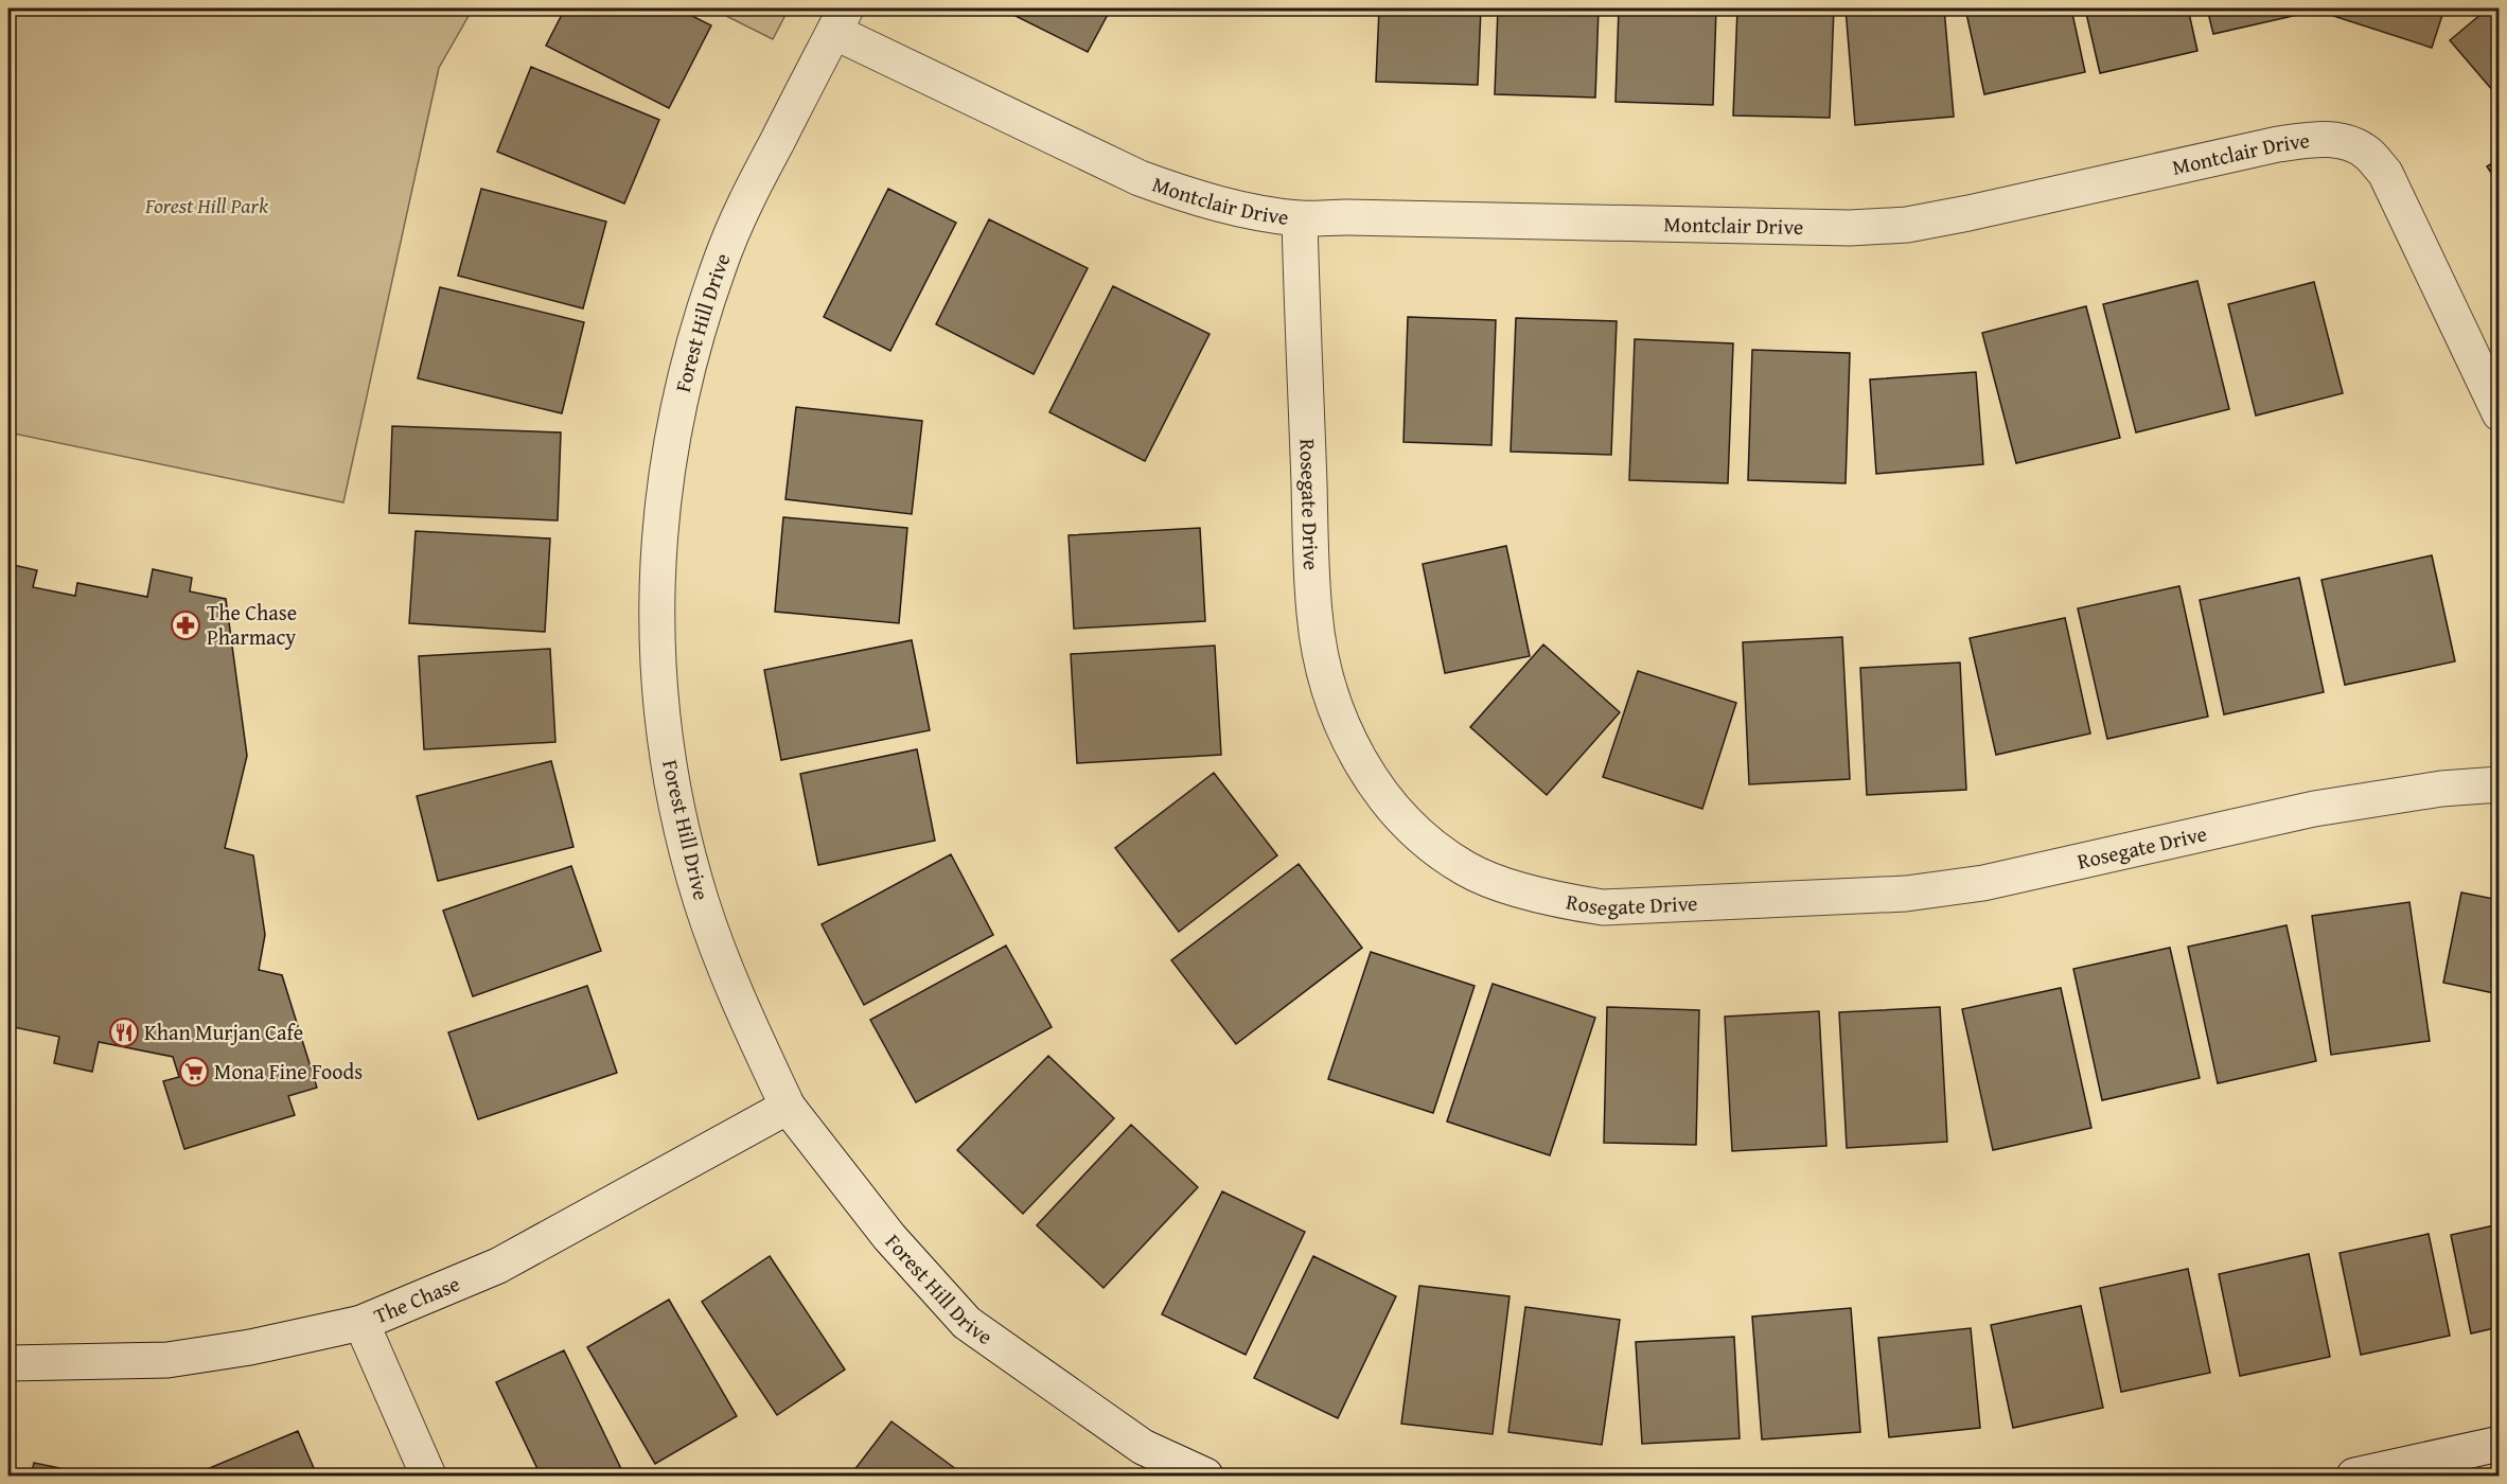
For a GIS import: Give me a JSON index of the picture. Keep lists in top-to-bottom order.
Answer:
{
  "streets": {
    "street": [
      "Montclair Drive",
      "Forest Hill Drive",
      "Rosegate Drive",
      "The Chase"
    ]
  },
  "crossings": [
    ["Montclair Drive", "Forest Hill Drive"],
    ["Montclair Drive", "Rosegate Drive"],
    ["Forest Hill Drive", "The Chase"]
  ],
  "parks": ["Forest Hill Park"],
  "places": {
    "pharmacy": ["The Chase Pharmacy"],
    "restaurant": ["Khan Murjan Cafe"],
    "supermarket": ["Mona Fine Foods"]
  }
}
